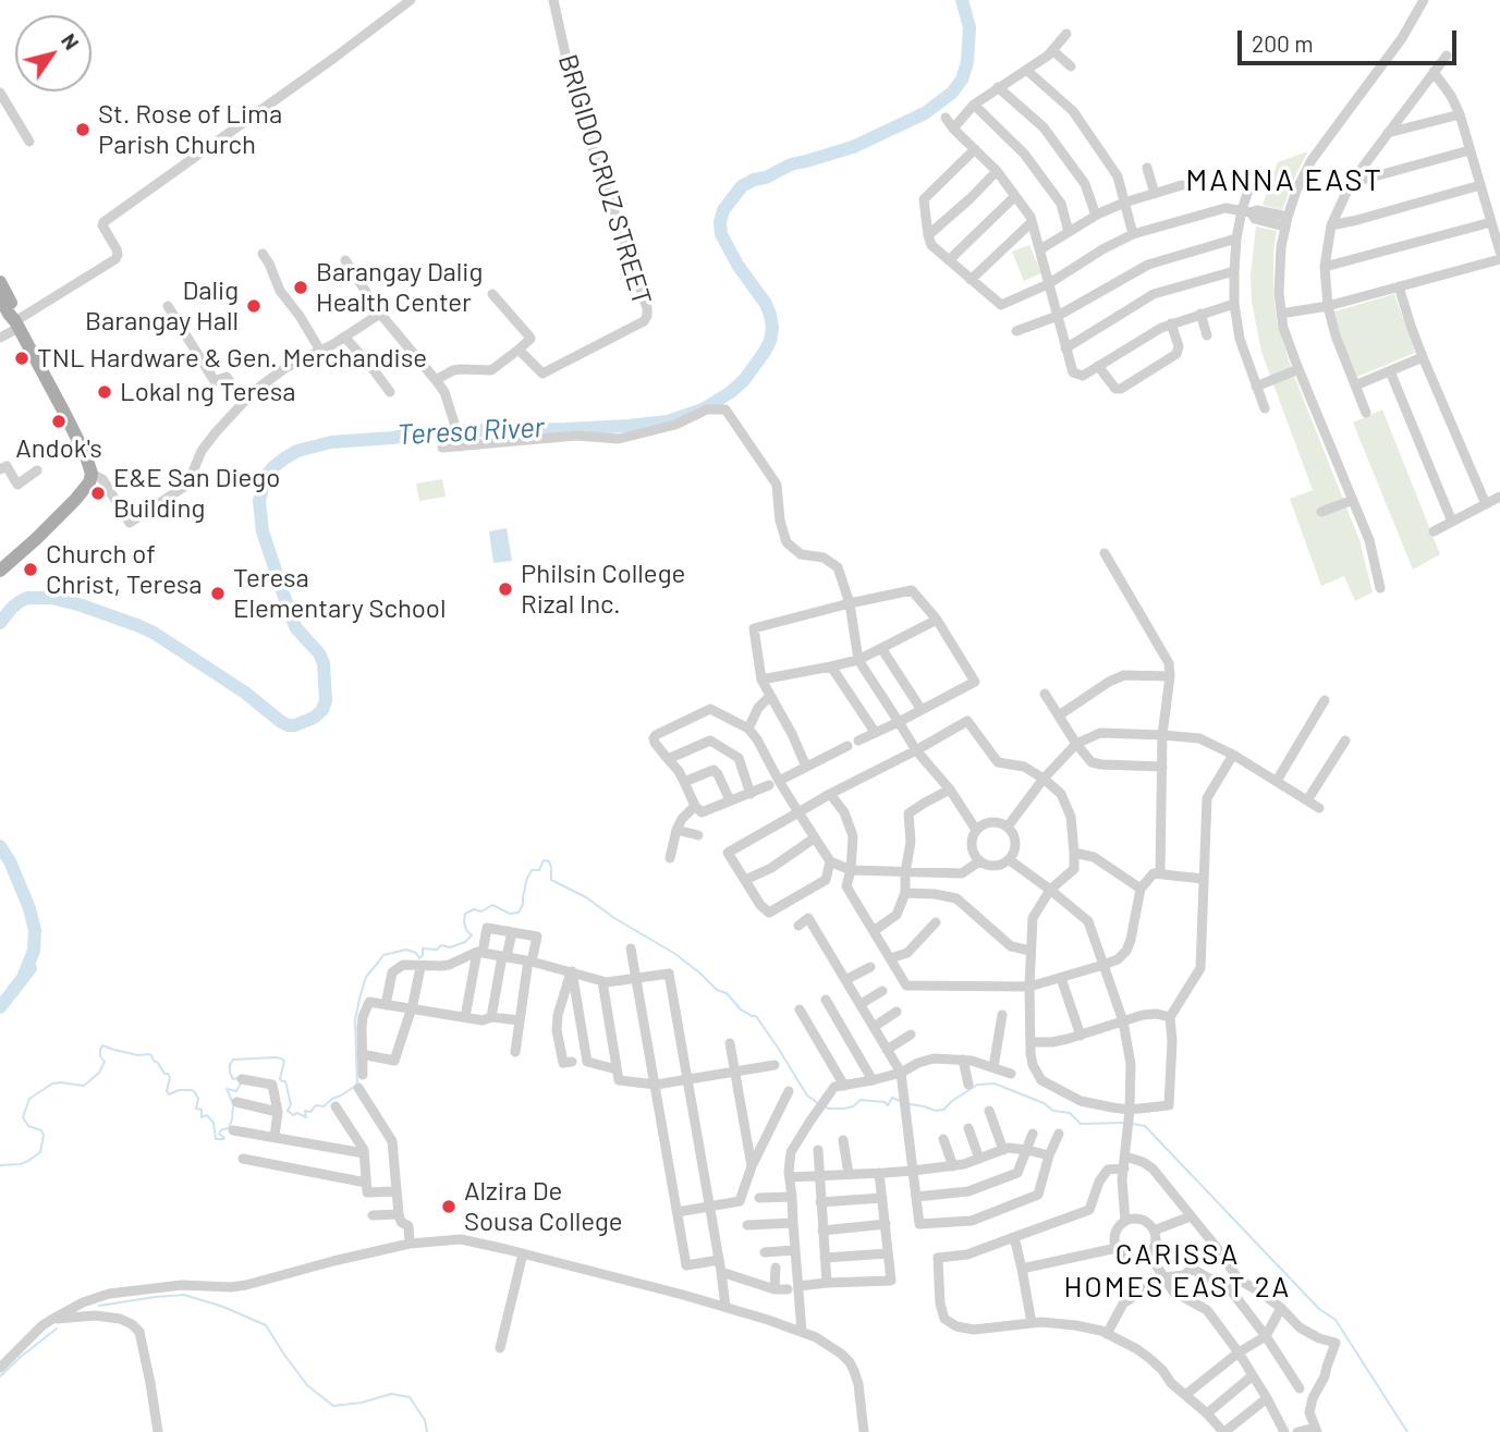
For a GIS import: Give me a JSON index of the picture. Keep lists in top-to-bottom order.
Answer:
{
  "streets": {
    "street": ["BRIGIDO CRUZ STREET"]
  },
  "districts": ["MANNA EAST", "CARISSA HOMES EAST 2A"],
  "water": ["Teresa River"],
  "places": [
    "St. Rose of Lima Parish Church",
    "Barangay Dalig Health Center",
    "Dalig Barangay Hall",
    "TNL Hardware & Gen. Merchandise",
    "Lokal ng Teresa",
    "Andok's",
    "E&E San Diego Building",
    "Church of Christ, Teresa",
    "Philsin College Rizal Inc.",
    "Teresa Elementary School",
    "Alzira De Sousa College"
  ],
  "scale_bar": "200 m",
  "north": "top right"
}
